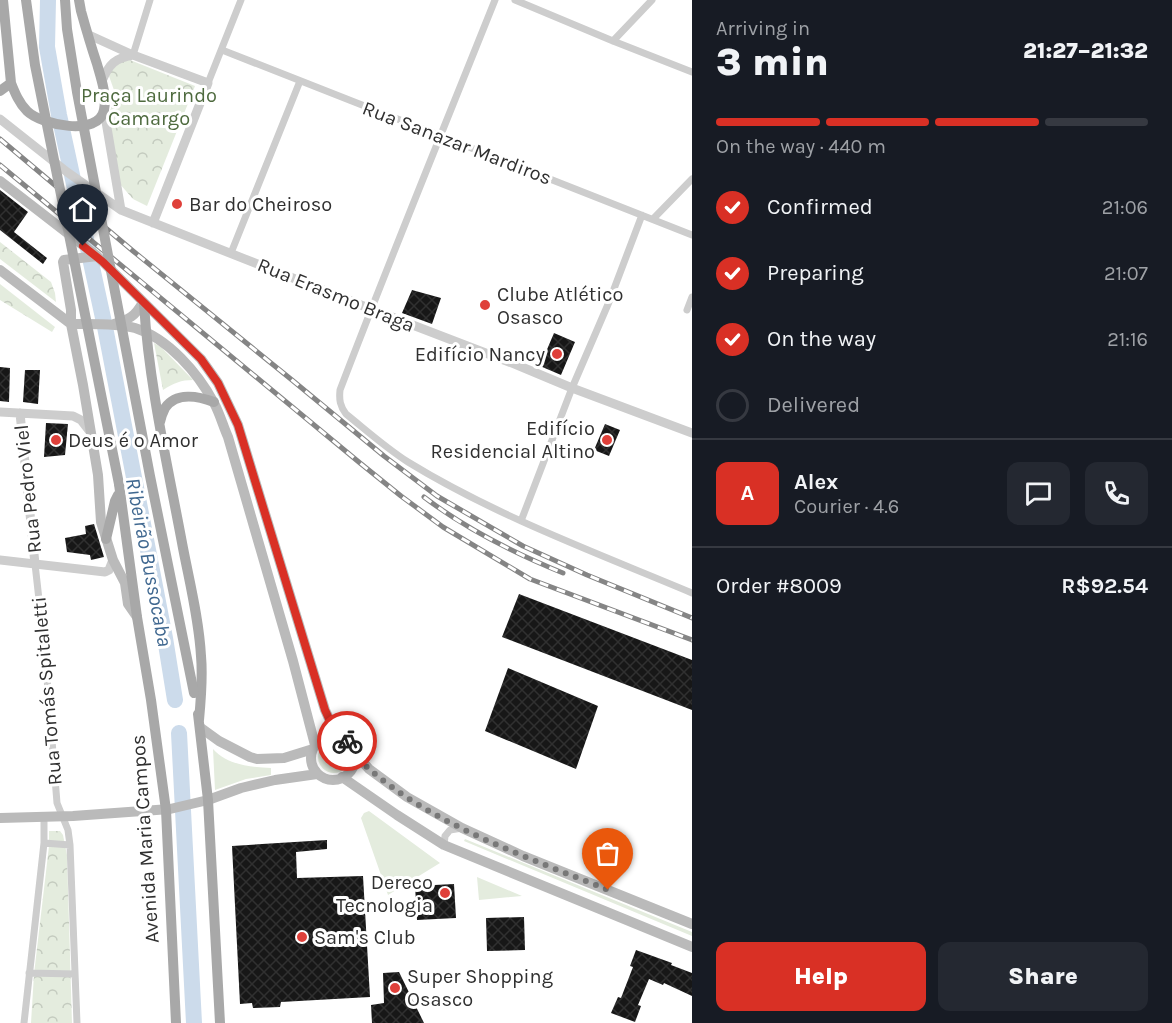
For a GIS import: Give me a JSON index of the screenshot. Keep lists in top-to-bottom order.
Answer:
{
  "streets": {
    "main road": ["Avenida Maria Campos"],
    "street": [
      "Rua Sanazar Mardiros",
      "Rua Erasmo Braga",
      "Rua Pedro Viel",
      "Rua Tomás Spitaletti"
    ]
  },
  "crossings": [
    ["Rua Pedro Viel", "Rua Tomás Spitaletti"]
  ],
  "water": ["Ribeirão Bussocaba"],
  "parks": ["Praça Laurindo Camargo"],
  "places": [
    "Bar do Cheiroso",
    "Clube Atlético Osasco",
    "Edifício Nancy",
    "Deus é o Amor",
    "Edifício Residencial Altino",
    "Dereco Tecnologia",
    "Sam's Club",
    "Super Shopping Osasco"
  ],
  "page": {
    "heading": ["3 min", "Arriving in", "21:27–21:32"],
    "panel": [
      "Alex",
      "Courier · 4.6",
      "Order #8009",
      "R$92.54"
    ],
    "bar": "On the way · 440 m",
    "list": [
      ["Confirmed", "21:06"],
      ["Preparing", "21:07"],
      ["On the way", "21:16"],
      "Delivered"
    ],
    "round": "A",
    "buttons": ["Help", "Share"]
  }
}
